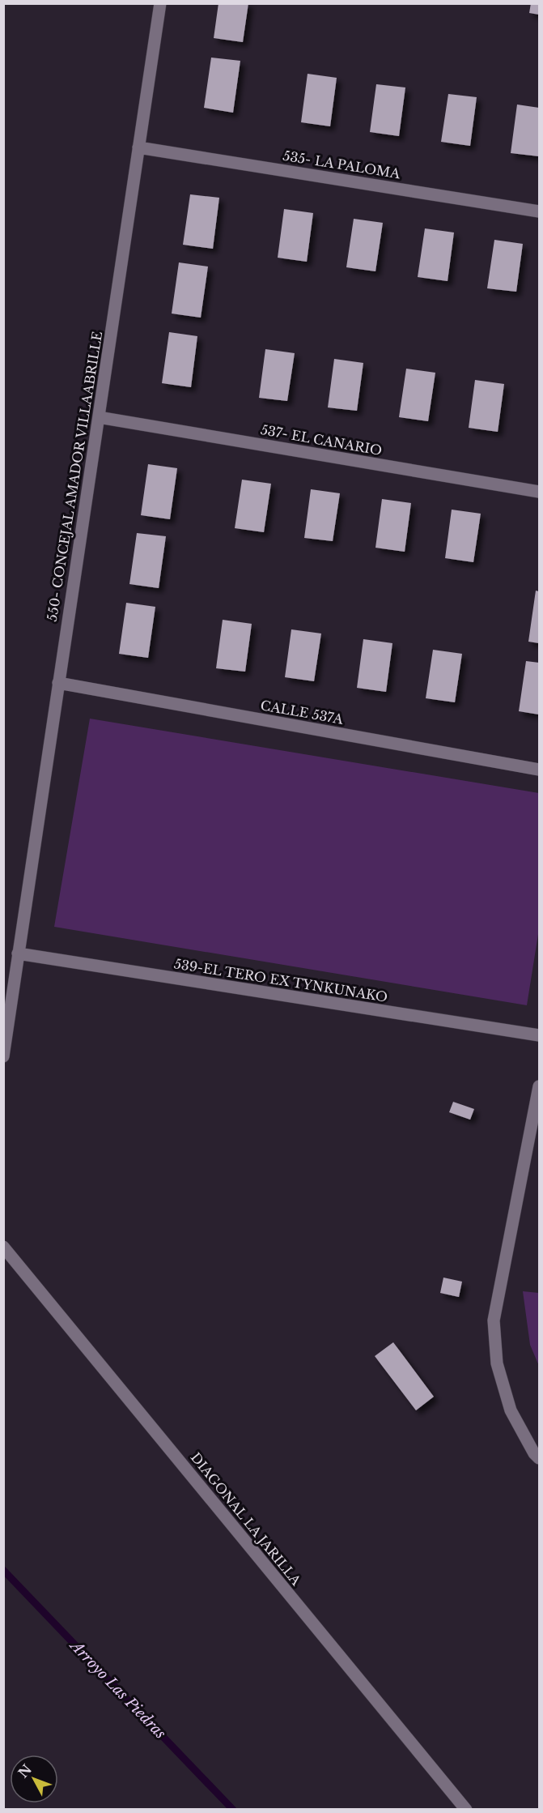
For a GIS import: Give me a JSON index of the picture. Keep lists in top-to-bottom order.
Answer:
{
  "streets": {
    "street": [
      "535- LA PALOMA",
      "537- EL CANARIO",
      "550- CONCEJAL AMADOR VILLAABRILLE",
      "CALLE 537A",
      "539-EL TERO EX TYNKUNAKO",
      "DIAGONAL LA JARILLA"
    ]
  },
  "crossings": [
    ["535- LA PALOMA", "550- CONCEJAL AMADOR VILLAABRILLE"],
    ["537- EL CANARIO", "550- CONCEJAL AMADOR VILLAABRILLE"],
    ["550- CONCEJAL AMADOR VILLAABRILLE", "CALLE 537A"],
    ["550- CONCEJAL AMADOR VILLAABRILLE", "539-EL TERO EX TYNKUNAKO"]
  ],
  "water": ["Arroyo Las Piedras"],
  "north": "top left"
}
